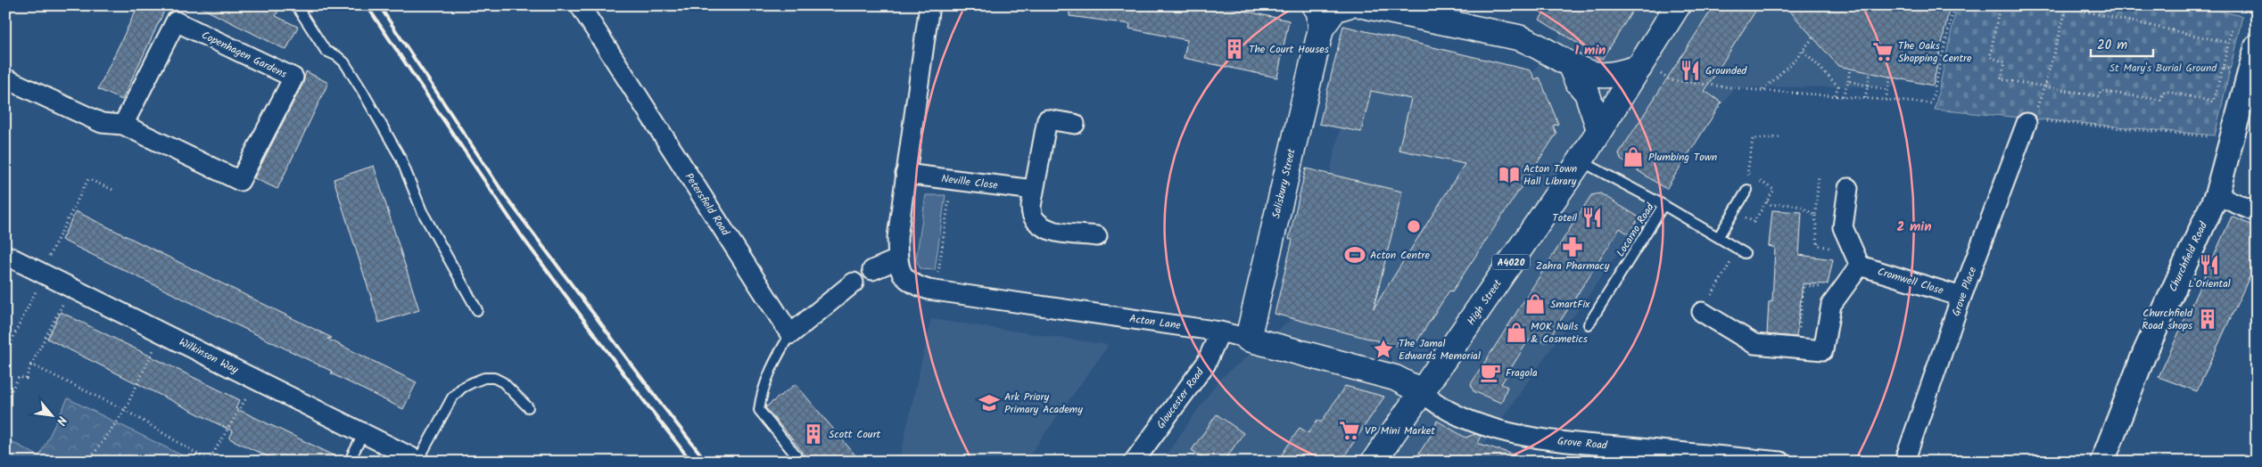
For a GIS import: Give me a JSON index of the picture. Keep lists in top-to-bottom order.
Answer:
{
  "streets": {
    "main road": [
      "Salisbury Street",
      "A4020",
      "High Street",
      "Acton Lane"
    ],
    "street": [
      "Copenhagen Gardens",
      "Neville Close",
      "Petersfield Road",
      "Churchfield Road",
      "Cromwell Close",
      "Grove Place",
      "Wilkinson Way",
      "Gloucester Road",
      "Grove Road"
    ],
    "lane": ["Locarno Road"]
  },
  "crossings": [
    ["Neville Close", "Acton Lane"],
    ["Salisbury Street", "Acton Lane"],
    ["Locarno Road", "High Street"],
    ["Cromwell Close", "Grove Place"],
    ["High Street", "Acton Lane"],
    ["High Street", "Grove Road"],
    ["Acton Lane", "Gloucester Road"],
    ["Acton Lane", "Grove Road"]
  ],
  "parks": ["St Mary's Burial Ground"],
  "places": {
    "building": ["The Court Houses", "Churchfield Road shops", "Scott Court"],
    "supermarket": ["The Oaks Shopping Centre", "VP Mini Market"],
    "restaurant": ["Grounded", "Toteil", "L'Oriental"],
    "shop": ["Plumbing Town", "SmartFix", "MOK Nails & Cosmetics"],
    "library": ["Acton Town Hall Library"],
    "pharmacy": ["Zahra Pharmacy"],
    "sports": ["Acton Centre"],
    "place": ["The Jamal Edwards Memorial"],
    "cafe": ["Fragola"],
    "school or university": ["Ark Priory Primary Academy"]
  },
  "scale_bar": "20 m",
  "north": "bottom right",
  "rings": ["1 min", "2 min"]
}
